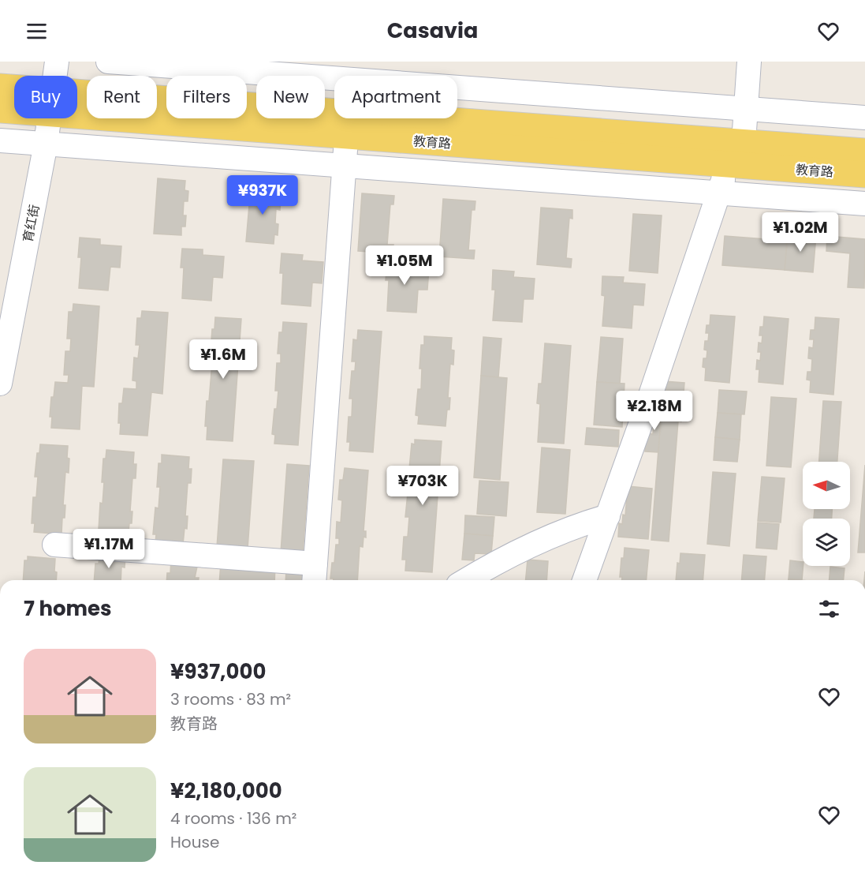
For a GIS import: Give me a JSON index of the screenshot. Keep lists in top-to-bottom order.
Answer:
{
  "streets": {
    "main road": ["教育路"],
    "street": ["育红街"]
  },
  "north": "left",
  "page": {
    "header": "Casavia",
    "chip": [
      "Buy",
      "Rent",
      "Filters",
      "New",
      "Apartment"
    ],
    "price": [
      "¥937K",
      "¥1.02M",
      "¥1.05M",
      "¥1.6M",
      "¥2.18M",
      "¥703K",
      "¥1.17M"
    ],
    "heading": "7 homes",
    "list": [
      {
        "name": "¥937,000",
        "note": "3 rooms · 83 m² · 教育路"
      },
      {
        "name": "¥2,180,000",
        "note": "4 rooms · 136 m² · House"
      }
    ]
  }
}
